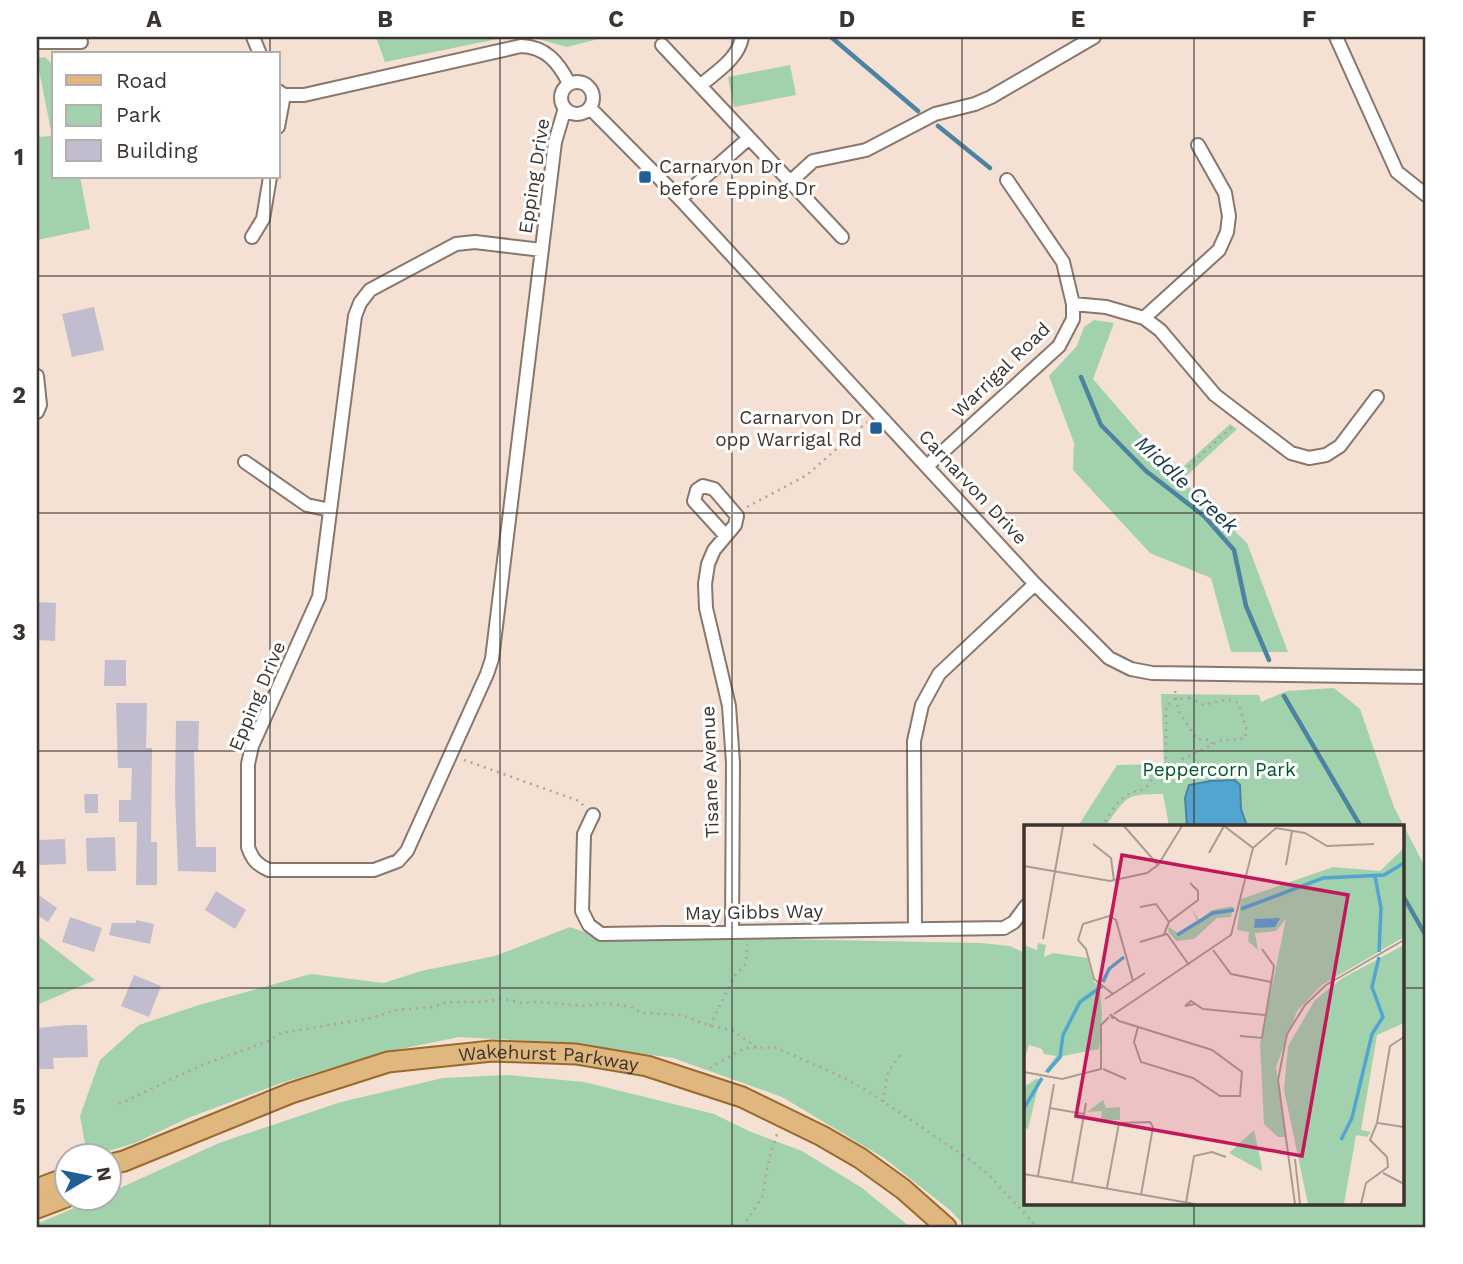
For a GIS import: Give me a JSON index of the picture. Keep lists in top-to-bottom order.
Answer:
{
  "streets": {
    "main road": ["Wakehurst Parkway"],
    "street": [
      "Epping Drive",
      "Warrigal Road",
      "Carnarvon Drive",
      "Tisane Avenue",
      "May Gibbs Way"
    ]
  },
  "crossings": [
    ["Epping Drive", "Carnarvon Drive"],
    ["Warrigal Road", "Carnarvon Drive"],
    ["Tisane Avenue", "May Gibbs Way"]
  ],
  "water": ["Middle Creek"],
  "parks": ["Peppercorn Park"],
  "places": {
    "transit": ["Carnarvon Dr before Epping Dr", "Carnarvon Dr opp Warrigal Rd"]
  },
  "legend": ["Road", "Park", "Building"],
  "north": "right",
  "grid": {
    "columns": [
      "A",
      "B",
      "C",
      "D",
      "E",
      "F"
    ],
    "rows": [
      "1",
      "2",
      "3",
      "4",
      "5"
    ]
  }
}
